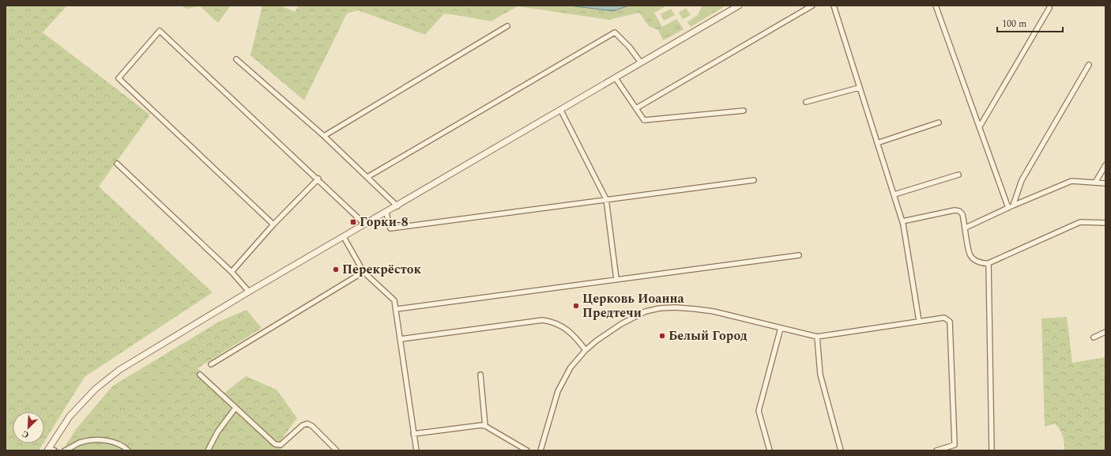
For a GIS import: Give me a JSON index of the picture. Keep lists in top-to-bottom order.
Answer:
{
  "places": {
    "transit": ["Горки-8"],
    "other": ["Перекрёсток", "Церковь Иоанна Предтечи", "Белый Город"]
  },
  "scale_bar": "100 m",
  "north": "bottom left"
}
